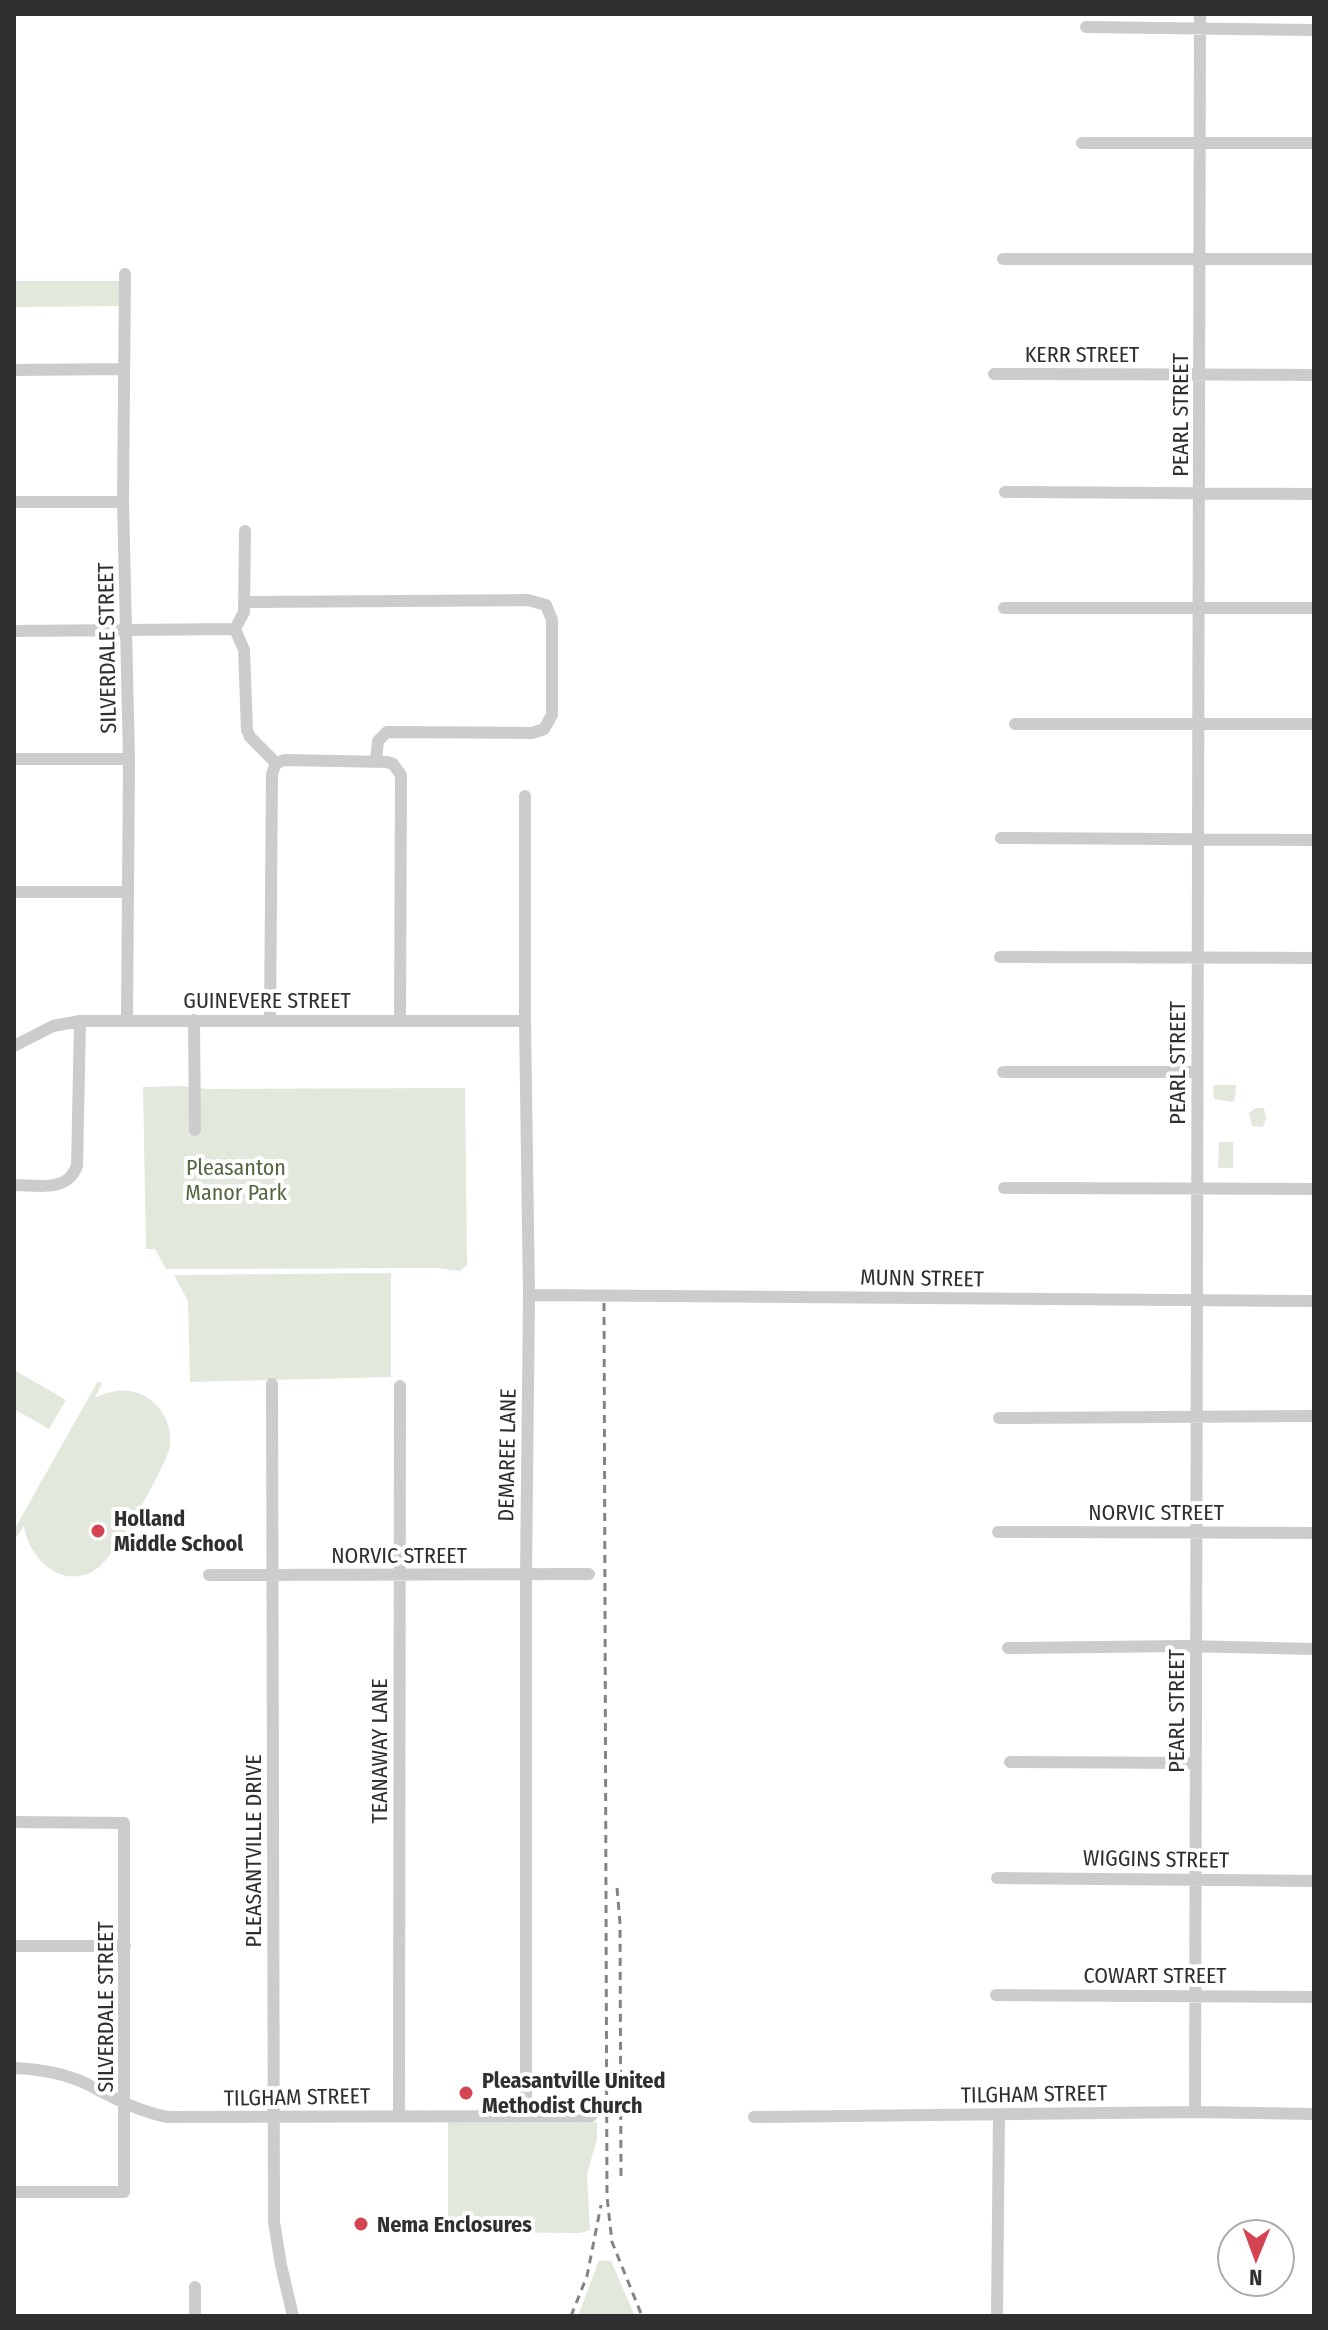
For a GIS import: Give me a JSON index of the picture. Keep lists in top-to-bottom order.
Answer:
{
  "streets": {
    "street": [
      "KERR STREET",
      "PEARL STREET",
      "SILVERDALE STREET",
      "GUINEVERE STREET",
      "MUNN STREET",
      "DEMAREE LANE",
      "NORVIC STREET",
      "TEANAWAY LANE",
      "PLEASANTVILLE DRIVE",
      "WIGGINS STREET",
      "COWART STREET",
      "TILGHAM STREET"
    ]
  },
  "crossings": [
    ["KERR STREET", "PEARL STREET"],
    ["PEARL STREET", "MUNN STREET"],
    ["PEARL STREET", "NORVIC STREET"],
    ["PEARL STREET", "WIGGINS STREET"],
    ["PEARL STREET", "COWART STREET"],
    ["PEARL STREET", "TILGHAM STREET"],
    ["SILVERDALE STREET", "GUINEVERE STREET"],
    ["SILVERDALE STREET", "TILGHAM STREET"],
    ["GUINEVERE STREET", "DEMAREE LANE"],
    ["MUNN STREET", "DEMAREE LANE"],
    ["DEMAREE LANE", "NORVIC STREET"],
    ["DEMAREE LANE", "TILGHAM STREET"],
    ["NORVIC STREET", "TEANAWAY LANE"],
    ["NORVIC STREET", "PLEASANTVILLE DRIVE"],
    ["TEANAWAY LANE", "TILGHAM STREET"],
    ["PLEASANTVILLE DRIVE", "TILGHAM STREET"]
  ],
  "parks": ["Pleasanton Manor Park"],
  "places": ["Holland Middle School", "Pleasantville United Methodist Church", "Nema Enclosures"],
  "north": "bottom"
}
